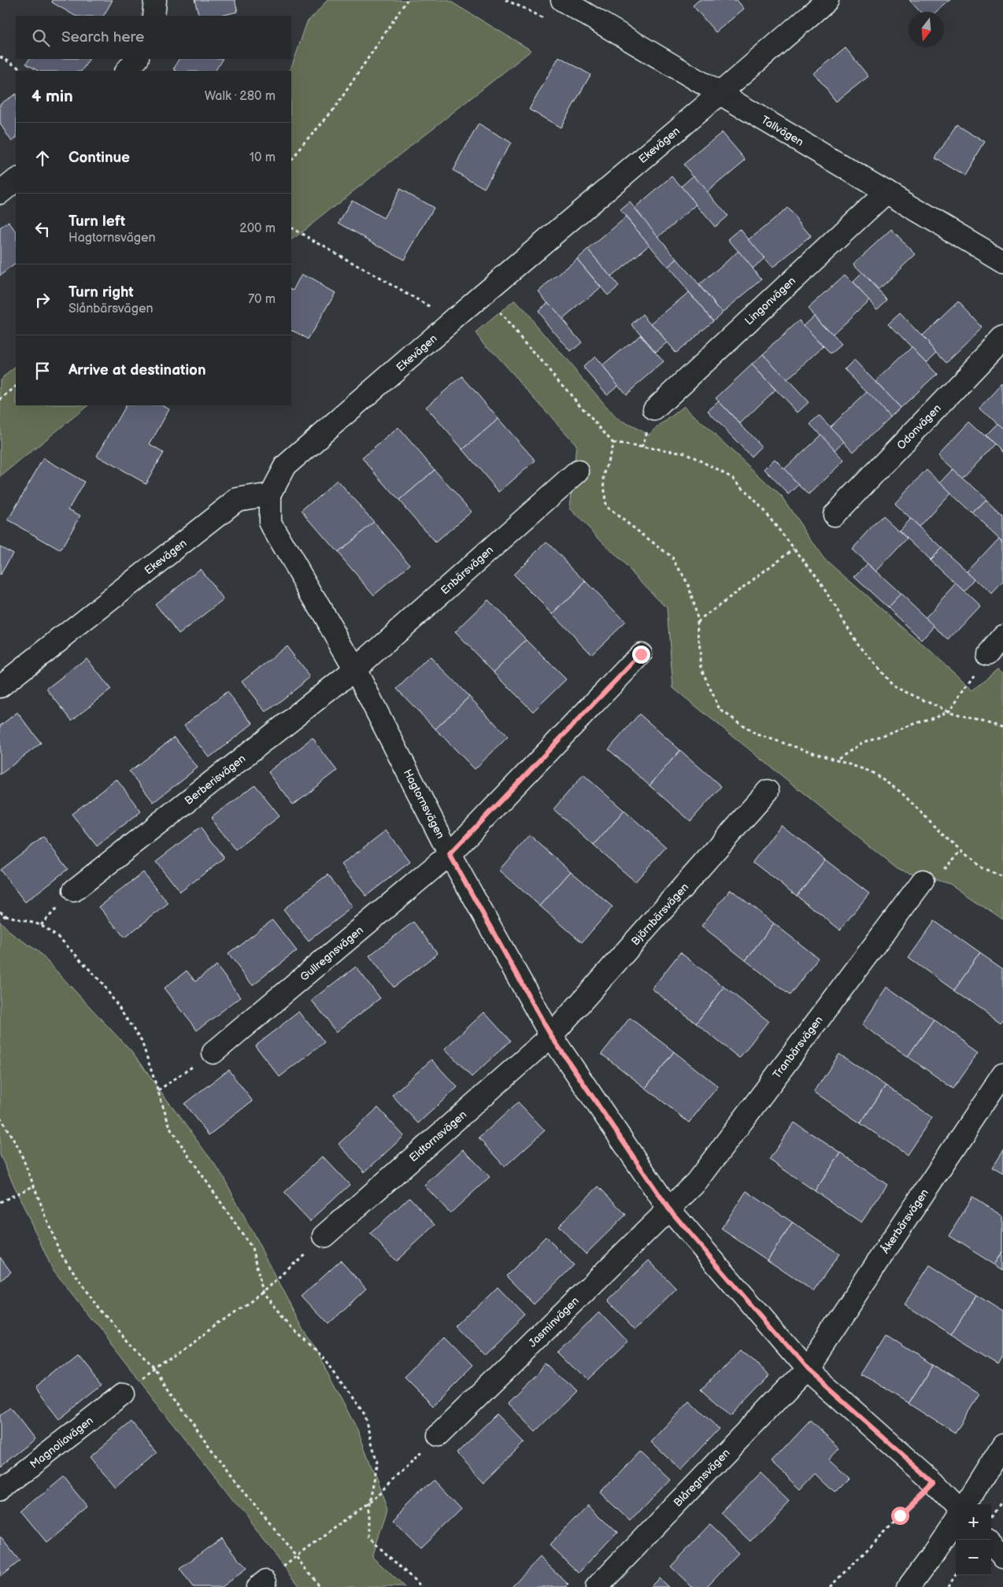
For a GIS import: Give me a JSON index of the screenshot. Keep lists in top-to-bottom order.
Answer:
{
  "streets": {
    "street": [
      "Tallvägen",
      "Ekevägen",
      "Lingonvägen",
      "Odonvägen",
      "Enbärsvägen",
      "Berberisvägen",
      "Hagtornsvägen",
      "Björnbärsvägen",
      "Gullregnsvägen",
      "Tranbärsvägen",
      "Eldtornsvägen",
      "Åkerbärsvägen",
      "Jasminvägen",
      "Magnoliavägen",
      "Blåregnsvägen"
    ]
  },
  "crossings": [
    ["Tallvägen", "Ekevägen"],
    ["Tallvägen", "Lingonvägen"],
    ["Ekevägen", "Hagtornsvägen"],
    ["Enbärsvägen", "Berberisvägen"],
    ["Enbärsvägen", "Hagtornsvägen"],
    ["Berberisvägen", "Hagtornsvägen"],
    ["Hagtornsvägen", "Björnbärsvägen"],
    ["Hagtornsvägen", "Gullregnsvägen"],
    ["Hagtornsvägen", "Tranbärsvägen"],
    ["Hagtornsvägen", "Eldtornsvägen"],
    ["Hagtornsvägen", "Åkerbärsvägen"],
    ["Hagtornsvägen", "Jasminvägen"],
    ["Hagtornsvägen", "Blåregnsvägen"],
    ["Björnbärsvägen", "Eldtornsvägen"],
    ["Tranbärsvägen", "Jasminvägen"],
    ["Åkerbärsvägen", "Blåregnsvägen"]
  ],
  "north": "bottom",
  "page": {
    "search": "Search here",
    "heading": ["4 min", "Walk · 280 m"],
    "list": [
      ["Continue", "10 m"],
      ["Turn left", "Hagtornsvägen", "200 m"],
      ["Turn right", "Slånbärsvägen", "70 m"],
      "Arrive at destination"
    ],
    "map_buttons": ["+", "−"]
  }
}
